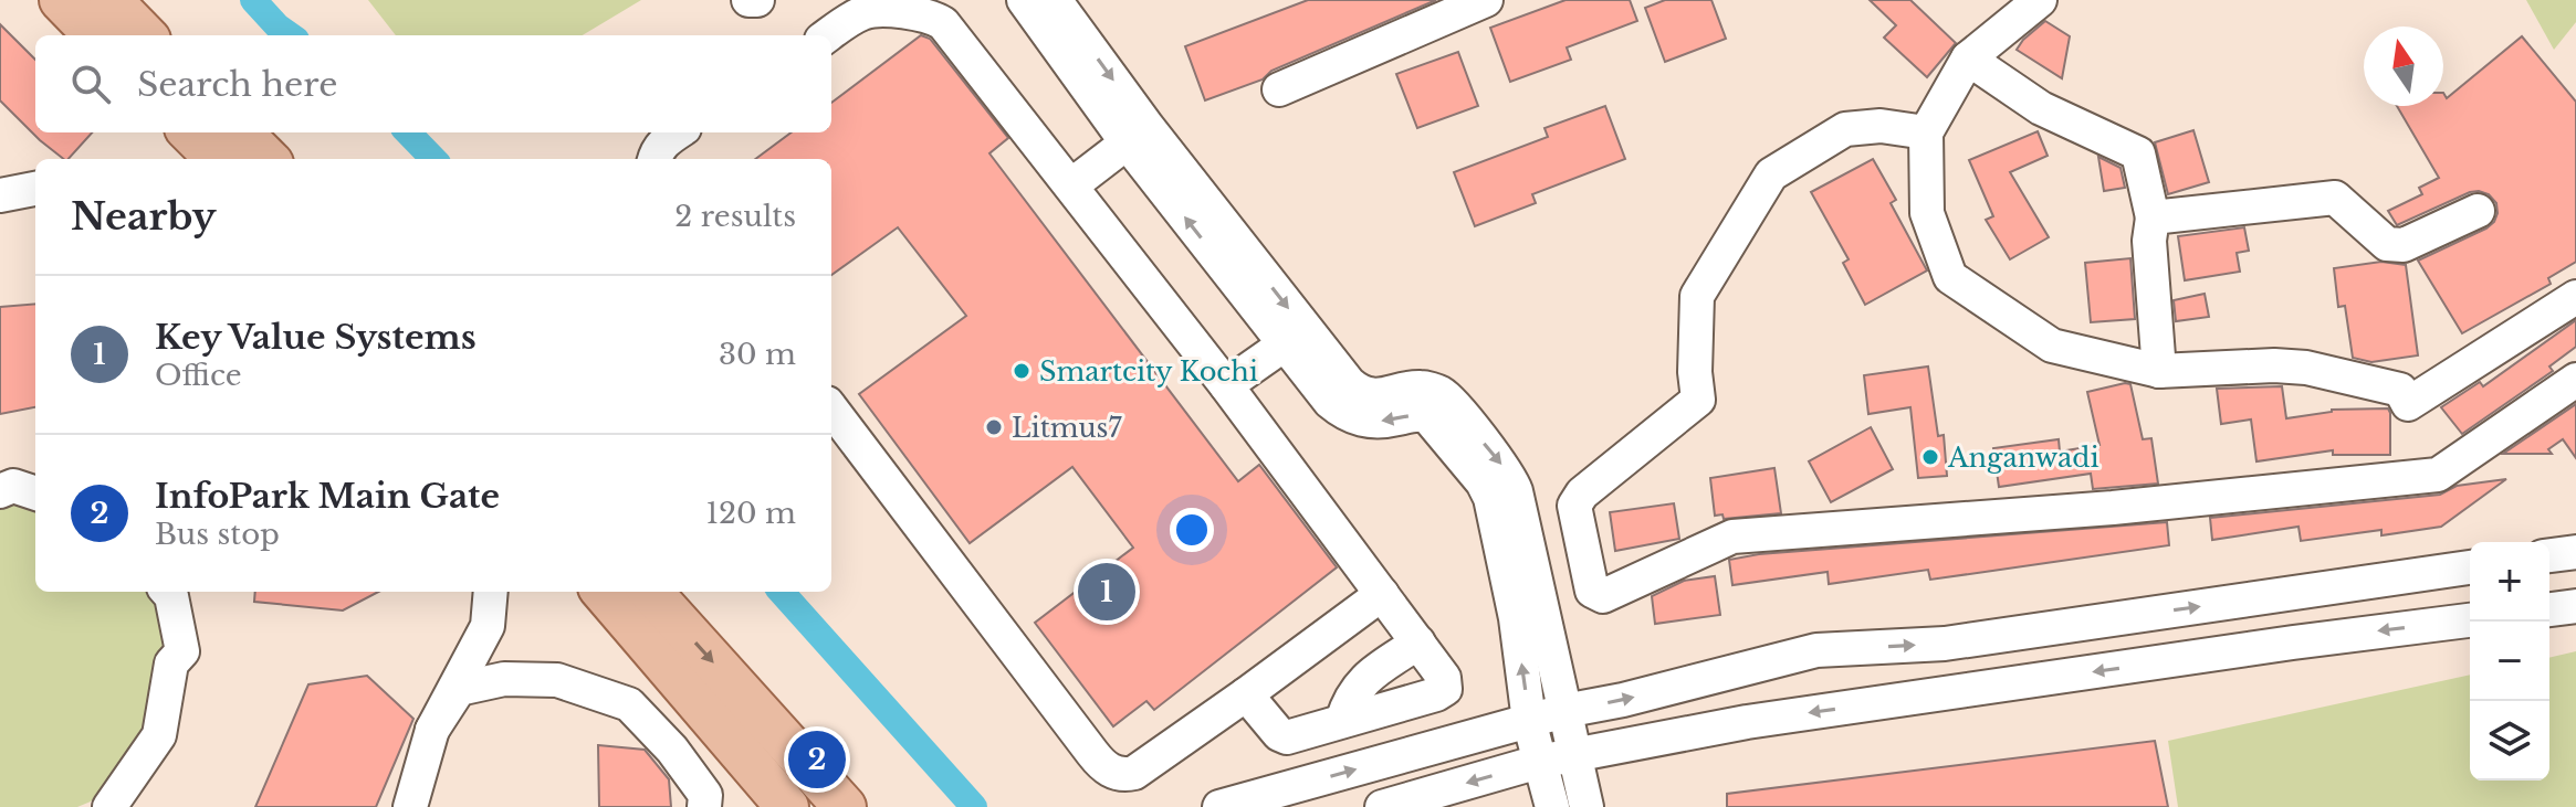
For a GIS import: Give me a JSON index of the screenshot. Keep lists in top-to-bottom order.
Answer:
{
  "places": ["Smartcity Kochi", "Litmus7", "Anganwadi"],
  "north": "top",
  "page": {
    "search": "Search here",
    "heading": ["Nearby", "2 results"],
    "list": [
      {
        "mark": "1",
        "name": "Key Value Systems",
        "note": "Office",
        "value": "30 m"
      },
      {
        "mark": "2",
        "name": "InfoPark Main Gate",
        "note": "Bus stop",
        "value": "120 m"
      }
    ],
    "map_buttons": ["+", "−"],
    "pins": ["1", "2"]
  }
}
